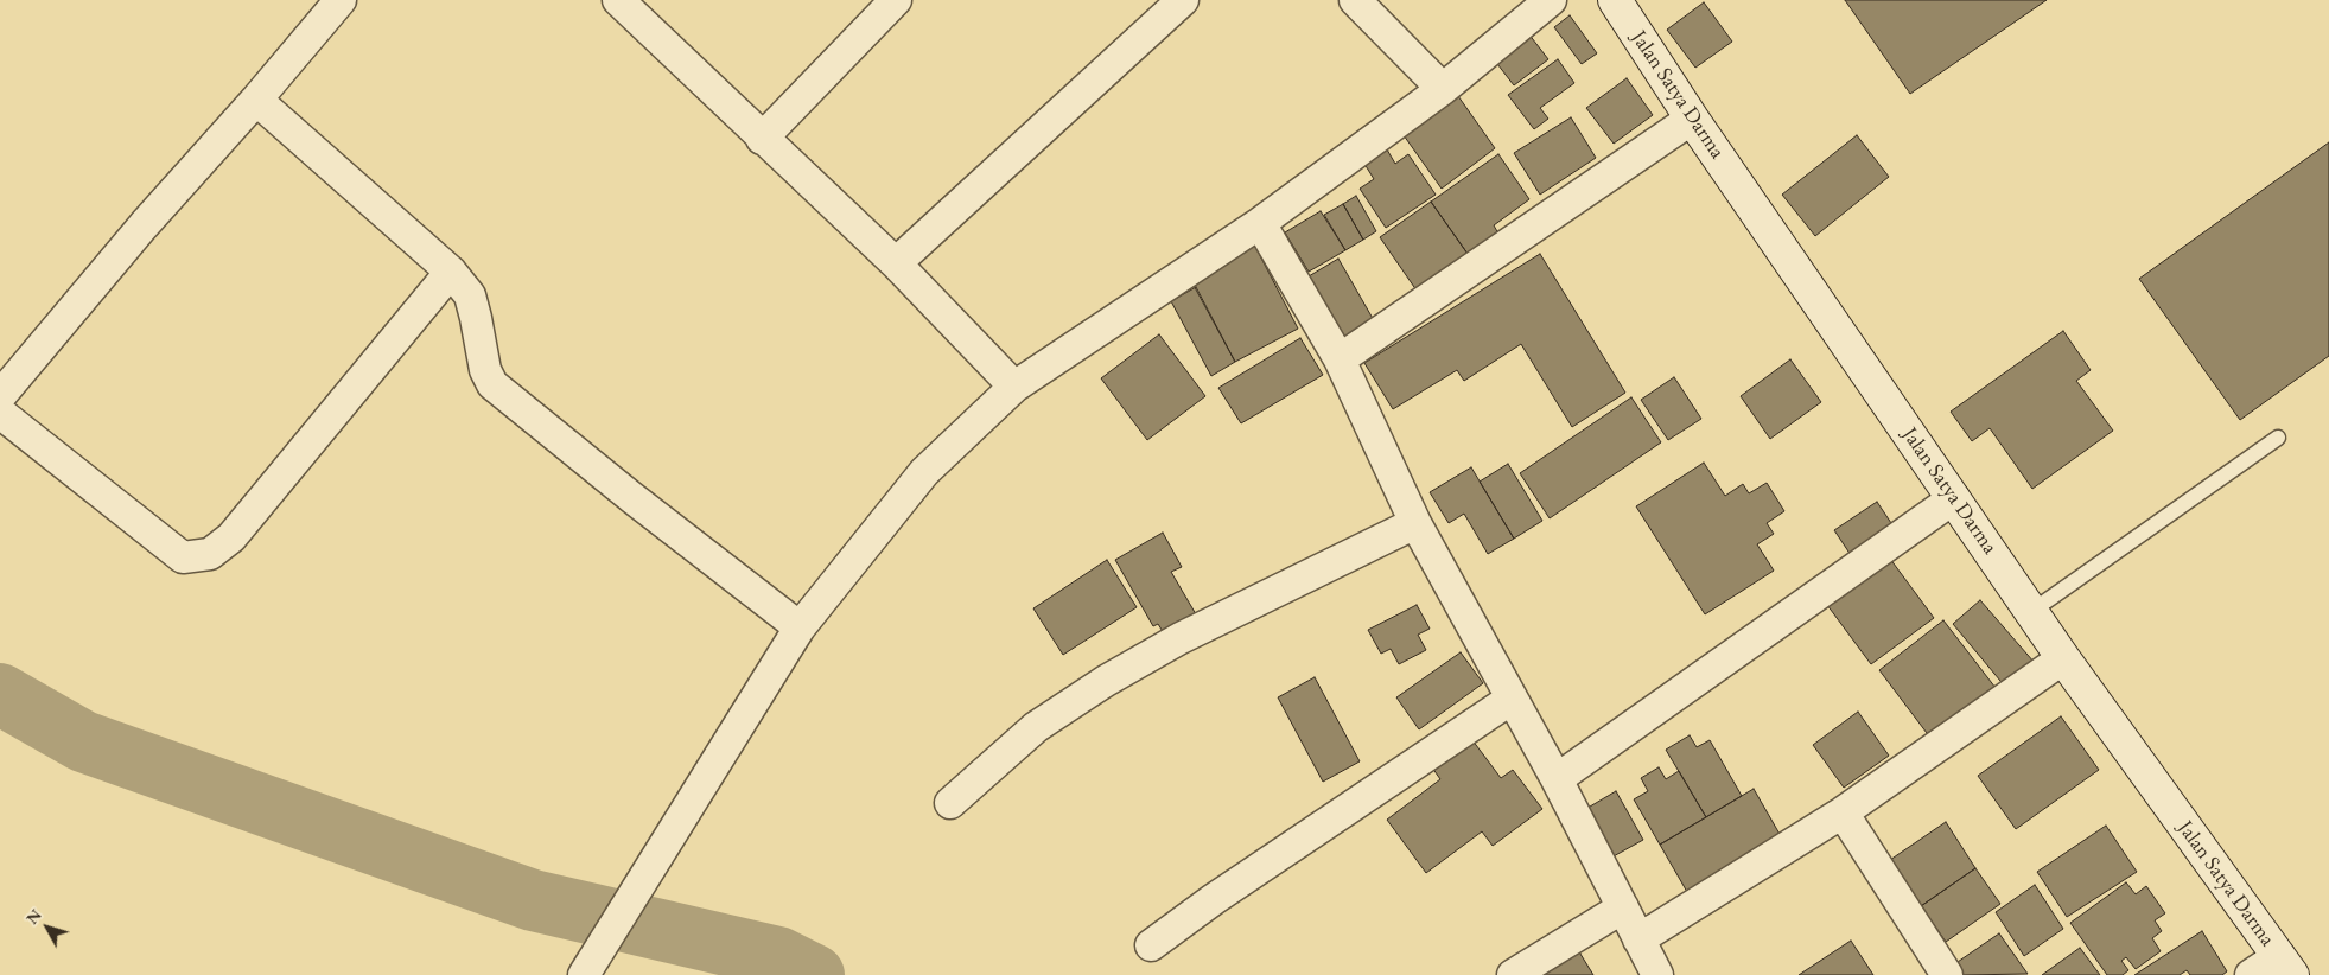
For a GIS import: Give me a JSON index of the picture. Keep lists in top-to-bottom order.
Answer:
{
  "streets": {
    "main road": ["Jalan Satya Darma"]
  },
  "north": "top left"
}
